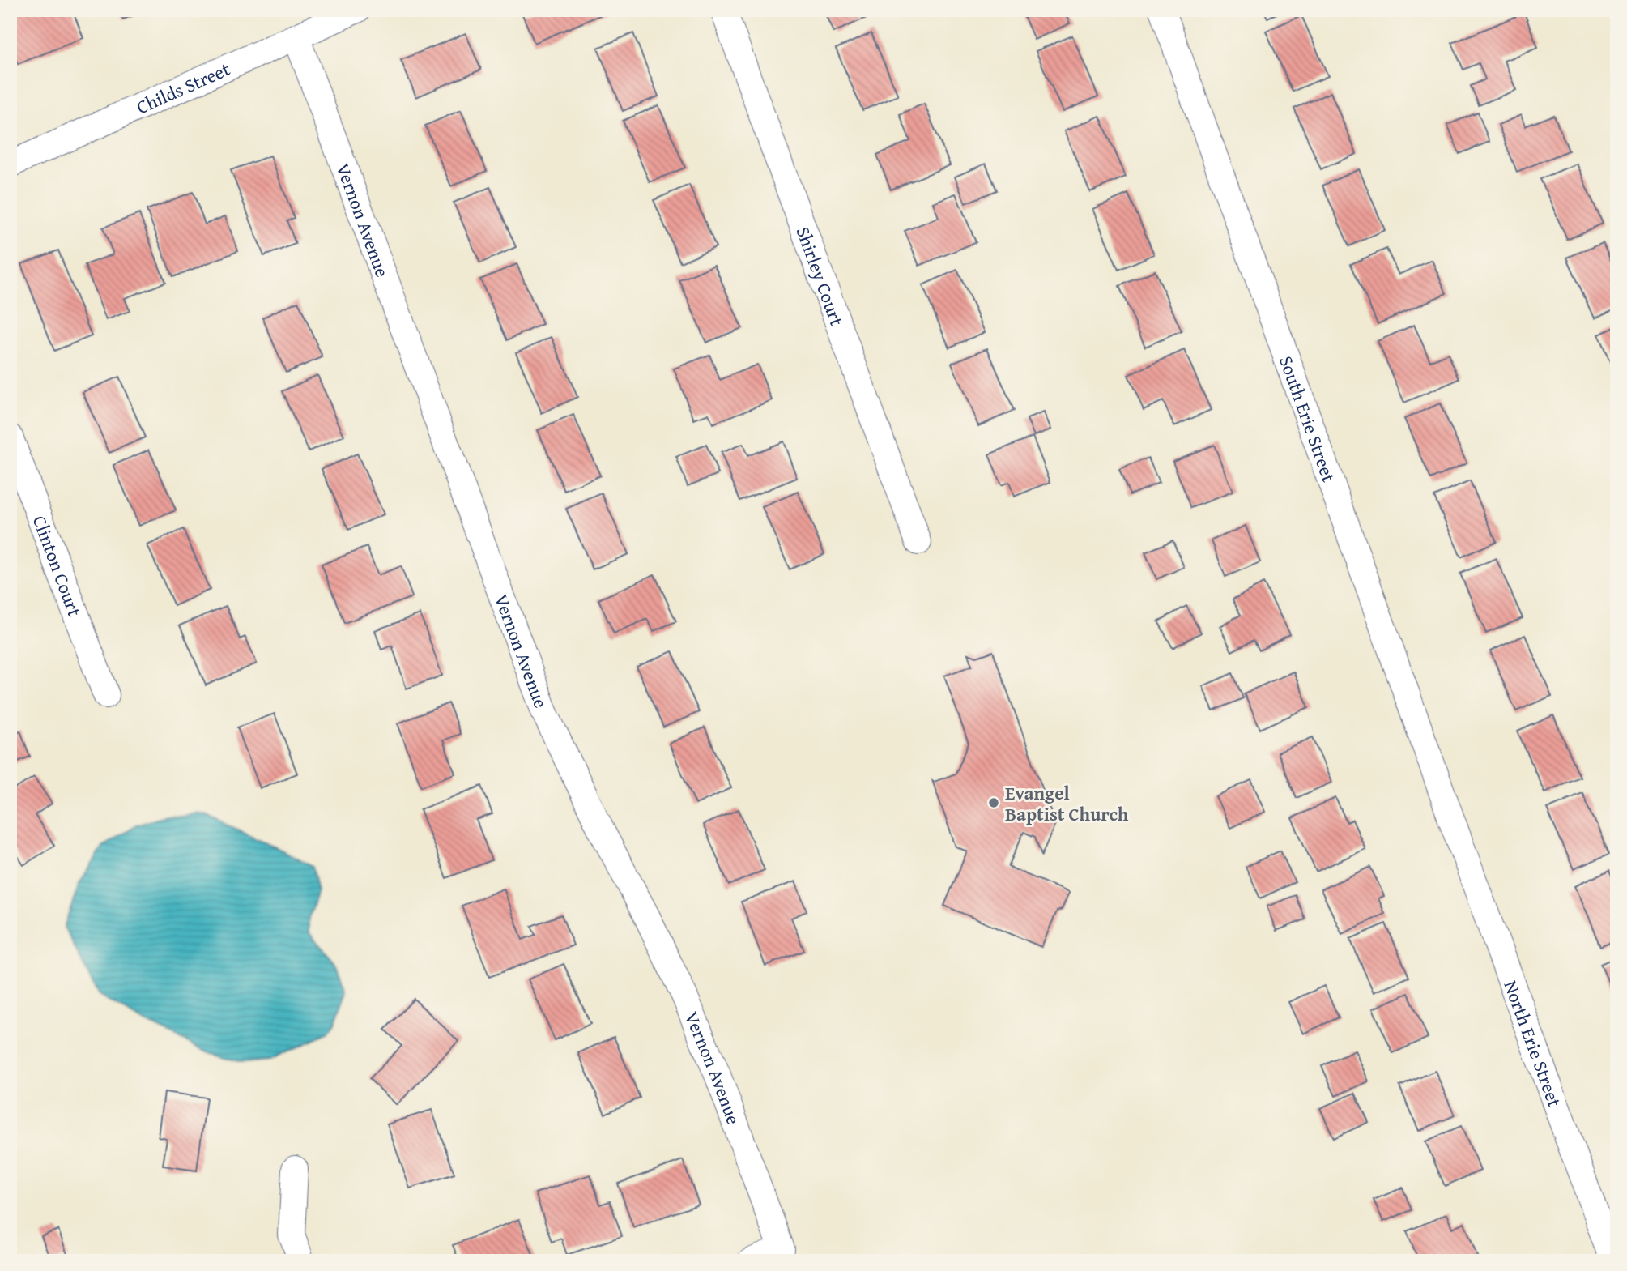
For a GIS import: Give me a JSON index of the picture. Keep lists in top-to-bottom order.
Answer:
{
  "streets": {
    "street": [
      "Childs Street",
      "Vernon Avenue",
      "Shirley Court",
      "South Erie Street",
      "Clinton Court",
      "North Erie Street"
    ]
  },
  "crossings": [
    ["Childs Street", "Vernon Avenue"],
    ["South Erie Street", "North Erie Street"]
  ],
  "places": ["Evangel Baptist Church"]
}
